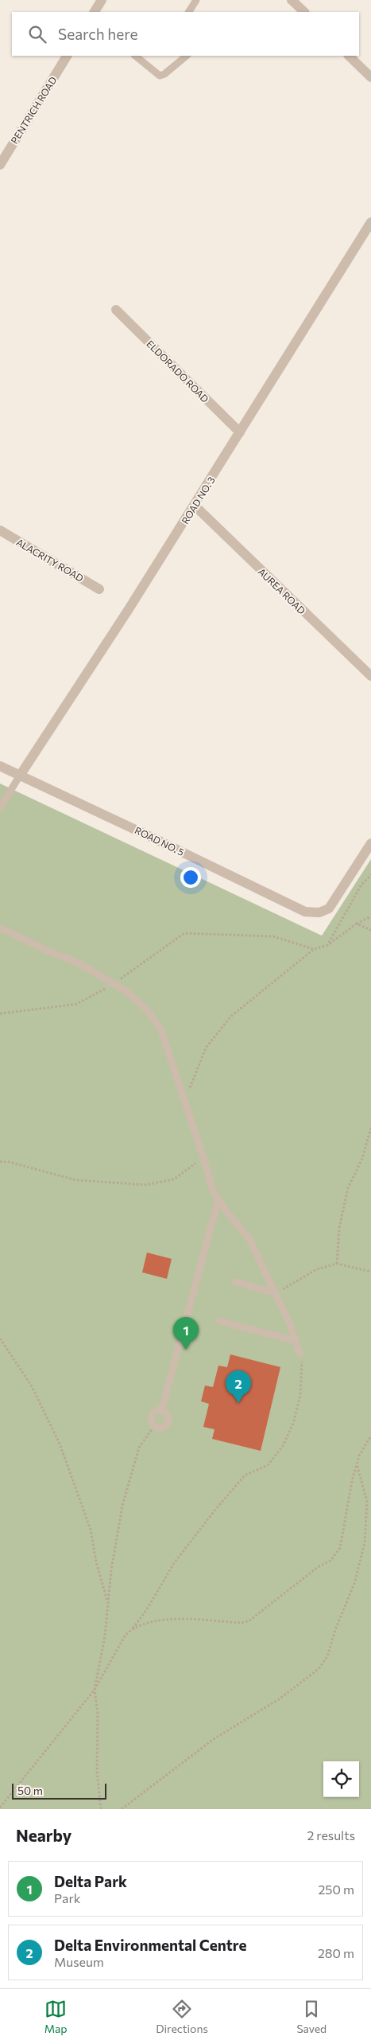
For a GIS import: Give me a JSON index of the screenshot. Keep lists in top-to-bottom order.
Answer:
{
  "streets": {
    "street": [
      "PENTRICH ROAD",
      "ELDORADO ROAD",
      "ROAD NO. 3",
      "ALACRITY ROAD",
      "AUREA ROAD",
      "ROAD NO. 5"
    ]
  },
  "crossings": [
    ["ELDORADO ROAD", "ROAD NO. 3"],
    ["ROAD NO. 3", "AUREA ROAD"],
    ["ROAD NO. 3", "ROAD NO. 5"]
  ],
  "scale_bar": "50 m",
  "page": {
    "search": "Search here",
    "pins": ["1", "2"],
    "scale": "50 m",
    "heading": ["Nearby", "2 results"],
    "list": [
      {
        "mark": "1",
        "name": "Delta Park",
        "note": "Park",
        "value": "250 m"
      },
      {
        "mark": "2",
        "name": "Delta Environmental Centre",
        "note": "Museum",
        "value": "280 m"
      }
    ],
    "nav": ["Map", "Directions", "Saved"]
  }
}
